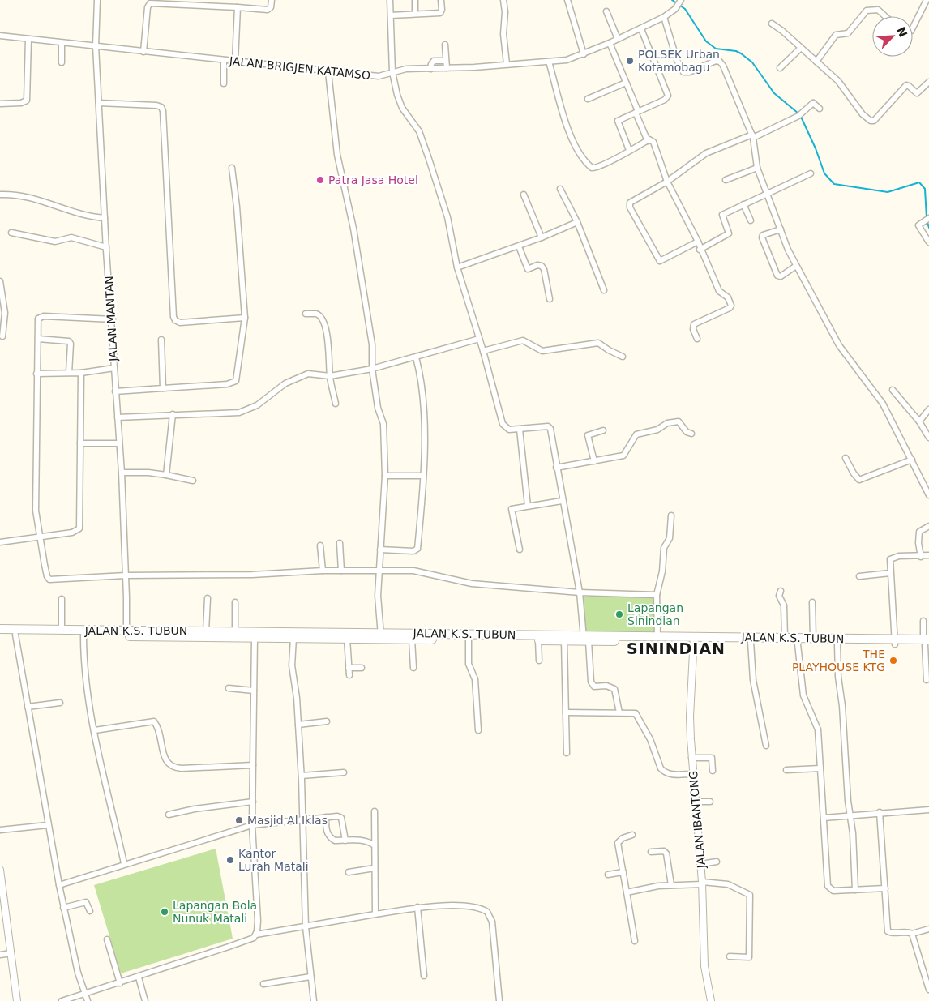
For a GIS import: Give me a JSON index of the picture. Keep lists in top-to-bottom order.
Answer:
{
  "streets": {
    "highway": ["JALAN K.S. TUBUN"],
    "street": ["JALAN BRIGJEN KATAMSO", "JALAN MANTAN", "JALAN IBANTONG"]
  },
  "crossings": [
    ["JALAN BRIGJEN KATAMSO", "JALAN MANTAN"],
    ["JALAN MANTAN", "JALAN K.S. TUBUN"],
    ["JALAN K.S. TUBUN", "JALAN IBANTONG"]
  ],
  "districts": ["SININDIAN"],
  "places": [
    "POLSEK Urban Kotamobagu",
    "Patra Jasa Hotel",
    "Lapangan Sinindian",
    "THE PLAYHOUSE KTG",
    "Masjid Al Iklas",
    "Kantor Lurah Matali",
    "Lapangan Bola Nunuk Matali"
  ],
  "north": "top right"
}
